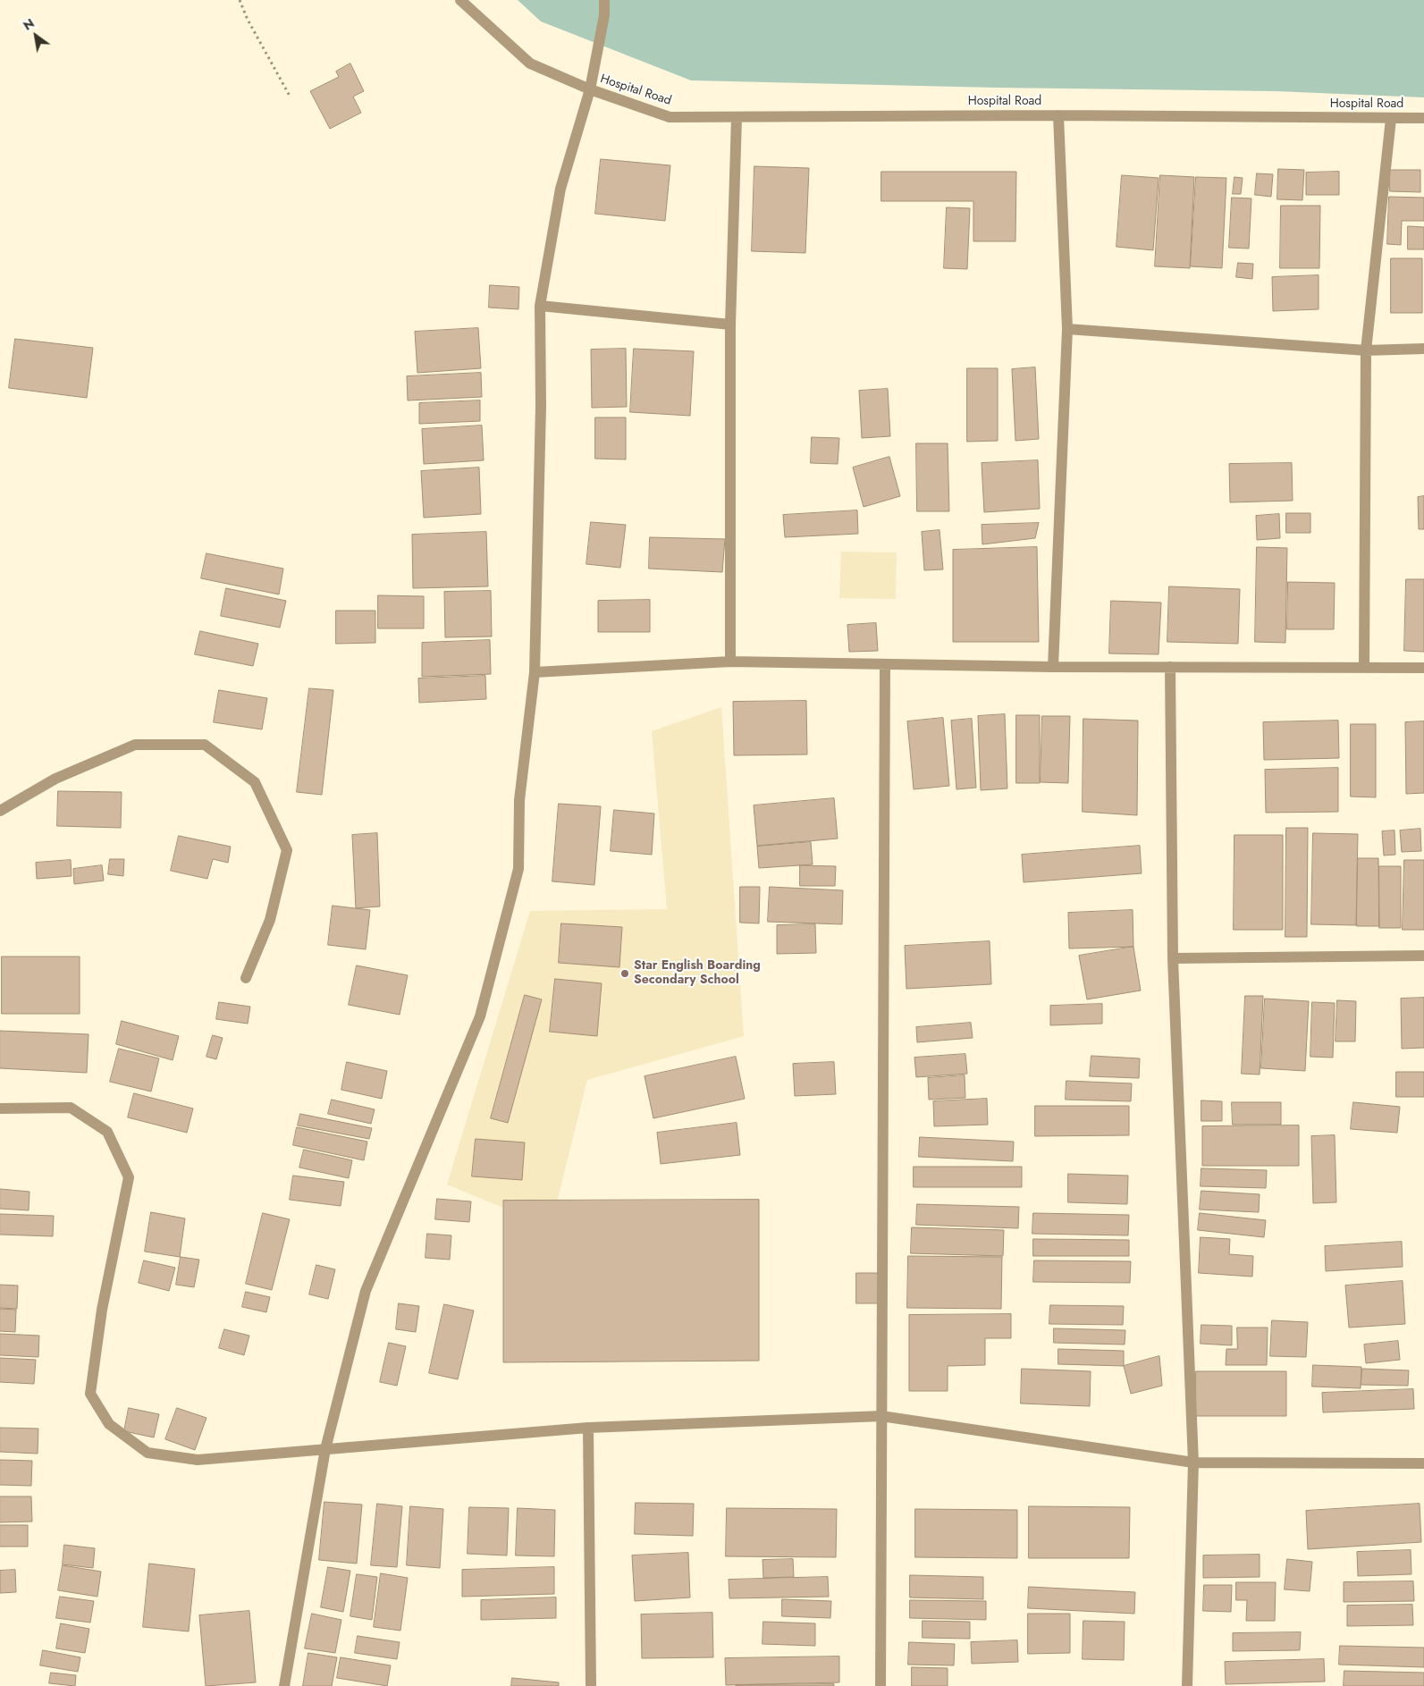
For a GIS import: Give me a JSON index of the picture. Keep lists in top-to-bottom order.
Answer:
{
  "streets": {
    "street": ["Hospital Road"]
  },
  "places": ["Star English Boarding Secondary School"],
  "north": "top left"
}
